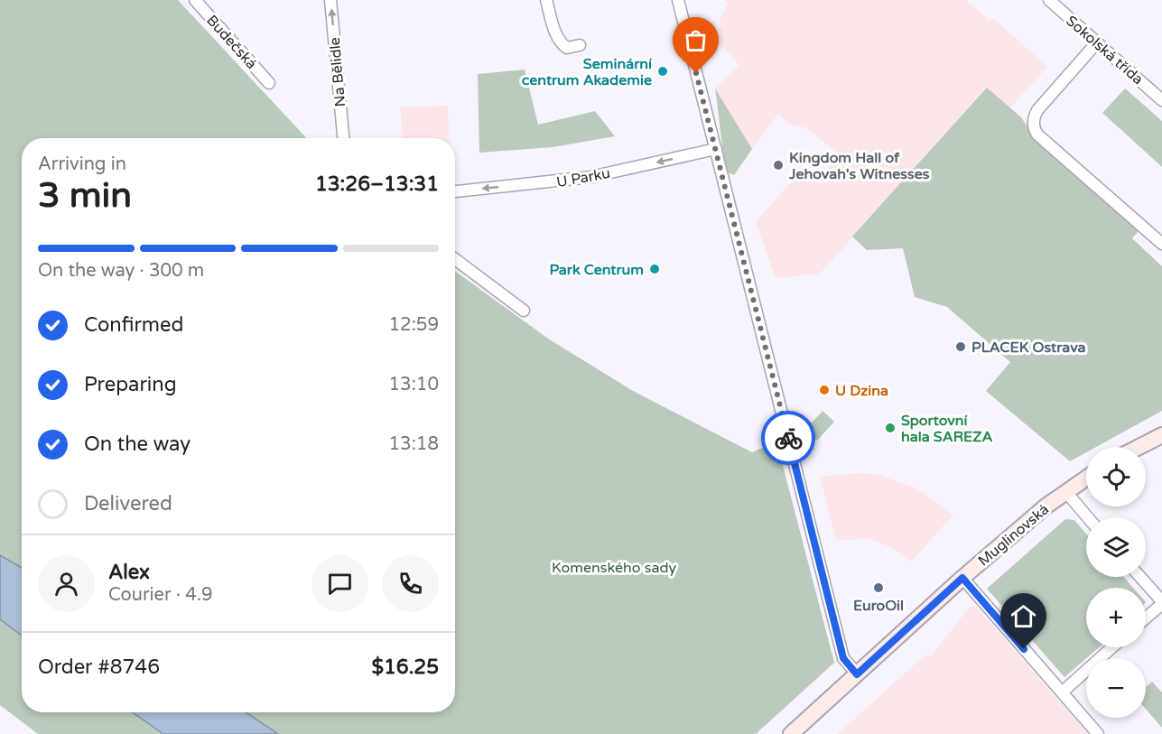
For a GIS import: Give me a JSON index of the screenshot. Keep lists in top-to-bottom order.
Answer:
{
  "streets": {
    "main road": ["Muglinovská"],
    "street": [
      "Budečská",
      "Sokolská třída",
      "Na Bělidle",
      "U Parku"
    ]
  },
  "one_way": ["Na Bělidle", "U Parku"],
  "parks": ["Komenského sady"],
  "places": [
    "Seminární centrum Akademie",
    "Kingdom Hall of Jehovah's Witnesses",
    "Park Centrum",
    "PLACEK Ostrava",
    "U Dzina",
    "Sportovní hala SAREZA",
    "EuroOil"
  ],
  "page": {
    "heading": ["3 min", "Arriving in", "13:26–13:31"],
    "panel": [
      "Alex",
      "Courier · 4.9",
      "Order #8746",
      "$16.25"
    ],
    "bar": "On the way · 300 m",
    "list": [
      ["Confirmed", "12:59"],
      ["Preparing", "13:10"],
      ["On the way", "13:18"],
      "Delivered"
    ],
    "map_buttons": ["+", "−"]
  }
}
